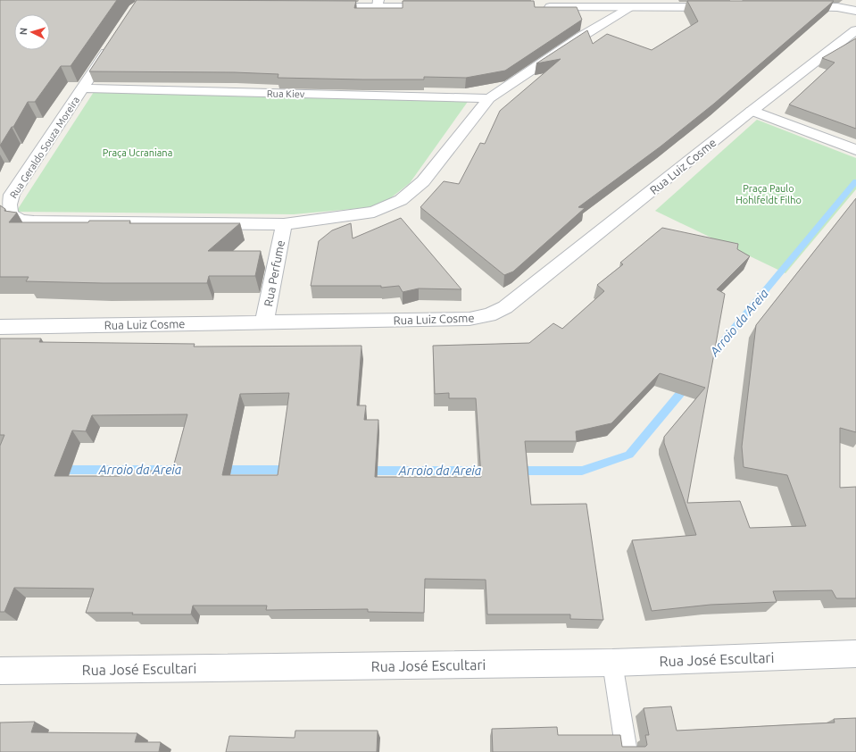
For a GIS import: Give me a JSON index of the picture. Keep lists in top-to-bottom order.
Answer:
{
  "streets": {
    "street": [
      "Rua Kiev",
      "Rua Geraldo Souza Moreira",
      "Rua Luiz Cosme",
      "Rua Perfume",
      "Rua José Escultari"
    ]
  },
  "crossings": [
    ["Rua Kiev", "Rua Geraldo Souza Moreira"],
    ["Rua Geraldo Souza Moreira", "Rua Perfume"],
    ["Rua Luiz Cosme", "Rua Perfume"]
  ],
  "water": ["Arroio da Areia"],
  "parks": ["Praça Ucraniana", "Praça Paulo Hohlfeldt Filho"],
  "north": "left"
}
